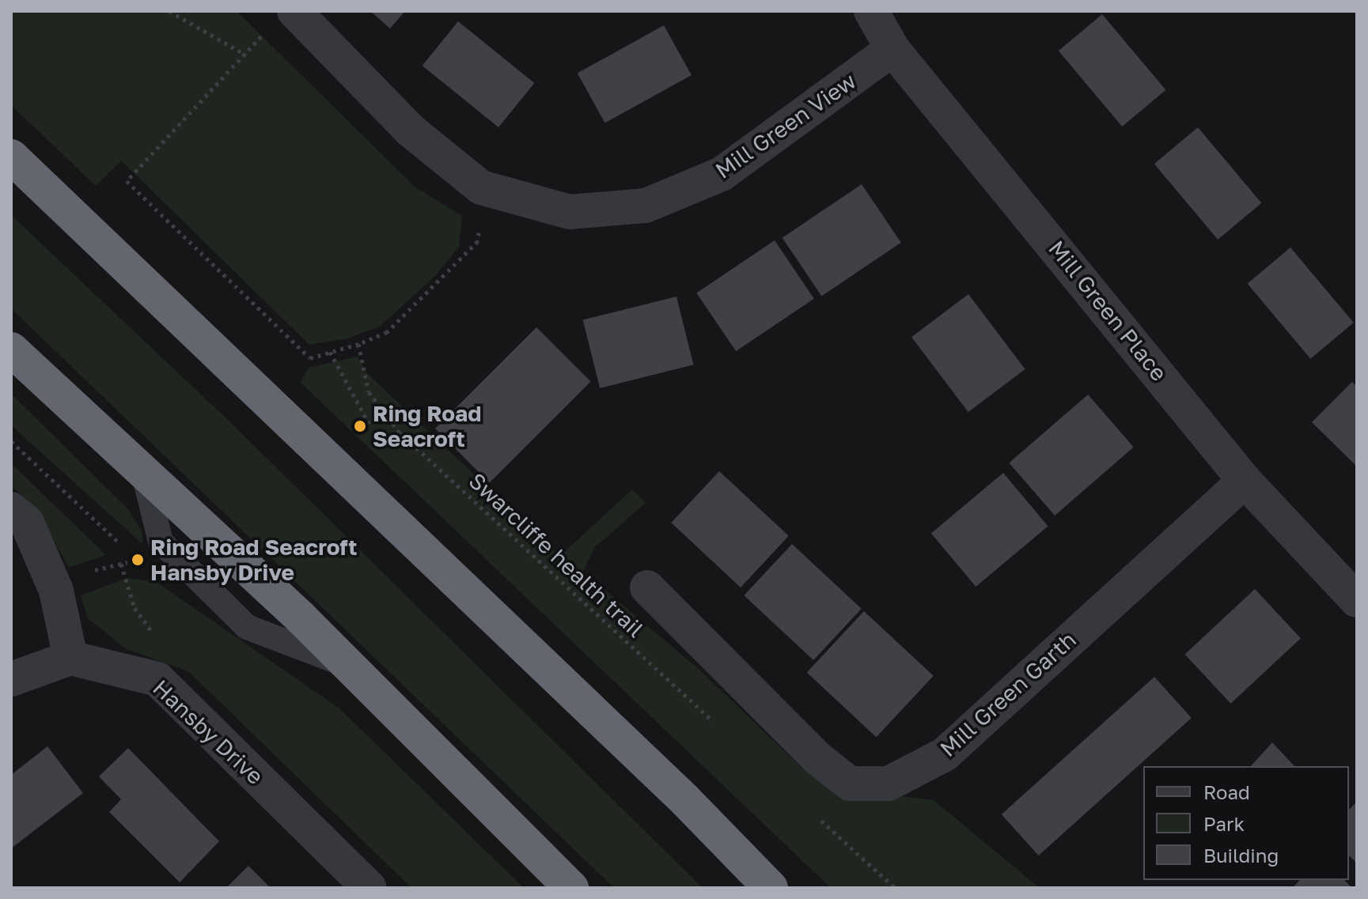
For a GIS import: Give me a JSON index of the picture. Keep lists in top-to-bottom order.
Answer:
{
  "streets": {
    "street": [
      "Mill Green View",
      "Mill Green Place",
      "Mill Green Garth",
      "Hansby Drive"
    ],
    "path": ["Swarcliffe health trail"]
  },
  "crossings": [
    ["Mill Green View", "Mill Green Place"],
    ["Mill Green Place", "Mill Green Garth"]
  ],
  "places": ["Ring Road Seacroft", "Ring Road Seacroft Hansby Drive"],
  "legend": ["Road", "Park", "Building"]
}
